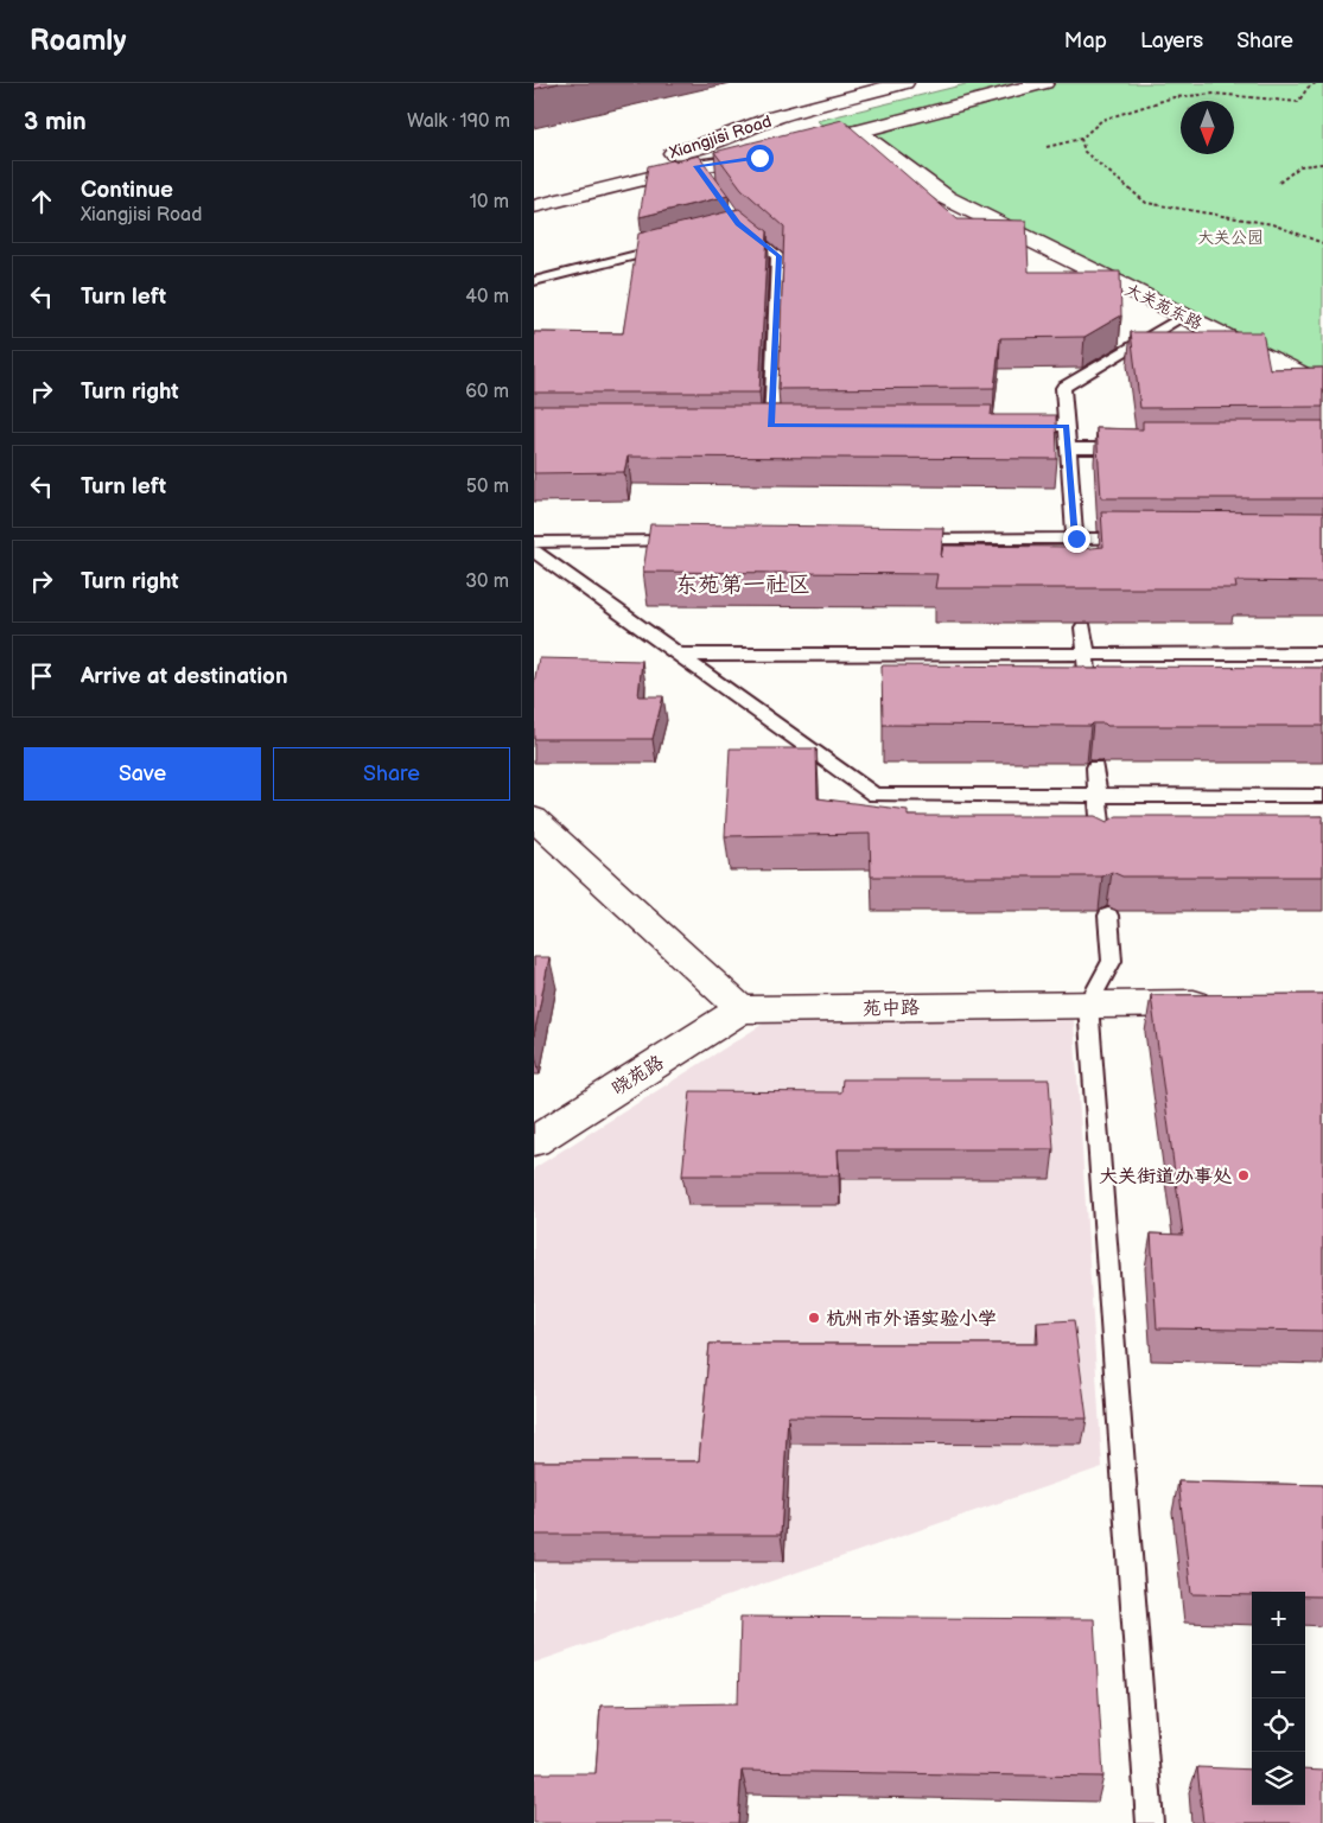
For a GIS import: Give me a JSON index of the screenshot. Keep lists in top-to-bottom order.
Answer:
{
  "streets": {
    "street": [
      "Xiangjisi Road",
      "大关苑东路",
      "苑中路",
      "晓苑路"
    ]
  },
  "crossings": [
    ["Xiangjisi Road", "大关苑东路"],
    ["苑中路", "晓苑路"]
  ],
  "districts": ["东苑第一社区"],
  "parks": ["大关公园"],
  "places": ["大关街道办事处", "杭州市外语实验小学"],
  "north": "bottom",
  "page": {
    "header": "Roamly",
    "nav": ["Map", "Layers", "Share"],
    "heading": ["3 min", "Walk · 190 m"],
    "list": [
      ["Continue", "Xiangjisi Road", "10 m"],
      ["Turn left", "40 m"],
      ["Turn right", "60 m"],
      ["Turn left", "50 m"],
      ["Turn right", "30 m"],
      "Arrive at destination"
    ],
    "buttons": ["Save", "Share"],
    "map_buttons": ["+", "−"]
  }
}
